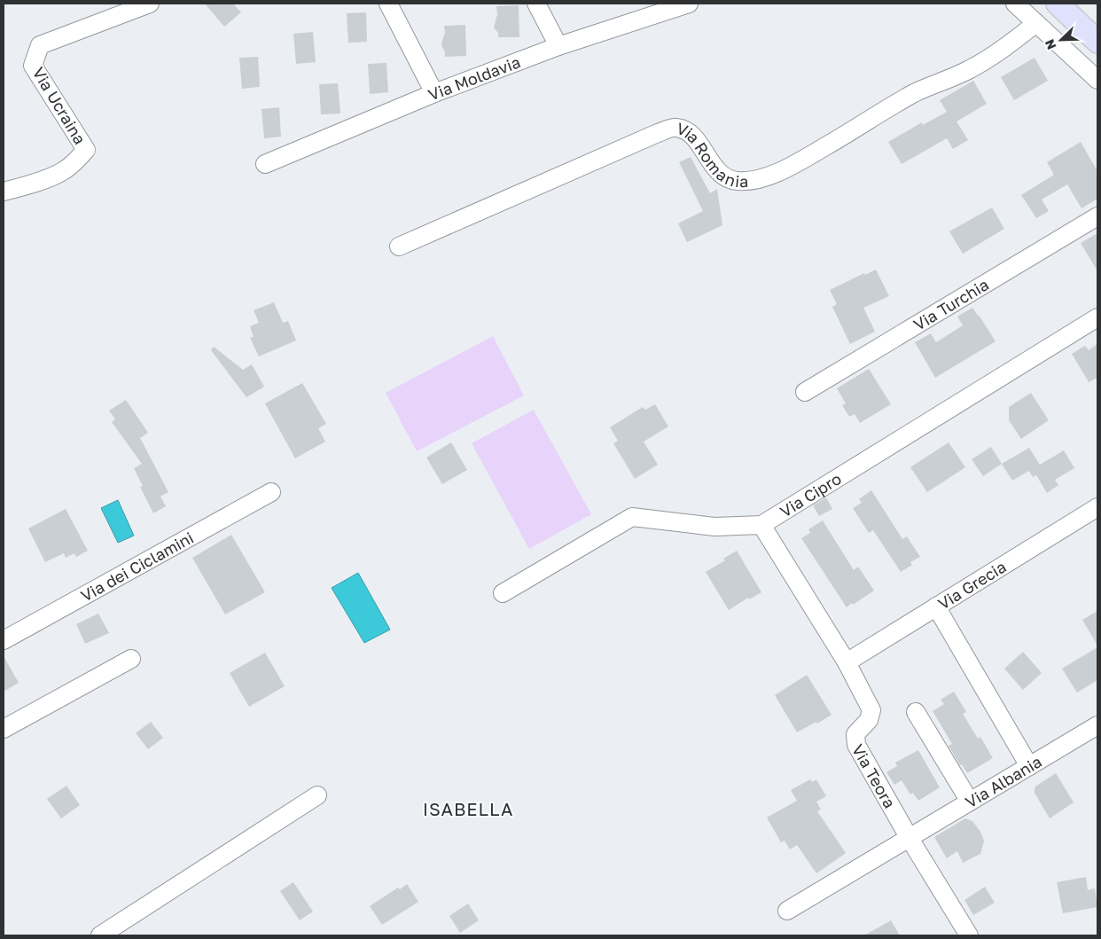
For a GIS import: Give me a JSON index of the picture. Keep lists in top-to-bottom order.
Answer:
{
  "streets": {
    "street": [
      "Via Moldavia",
      "Via Ucraina",
      "Via Romania",
      "Via Turchia",
      "Via Cipro",
      "Via dei Ciclamini",
      "Via Grecia",
      "Via Teora",
      "Via Albania"
    ]
  },
  "crossings": [
    ["Via Cipro", "Via Teora"],
    ["Via Grecia", "Via Teora"],
    ["Via Teora", "Via Albania"]
  ],
  "districts": ["ISABELLA"],
  "north": "bottom left"
}
